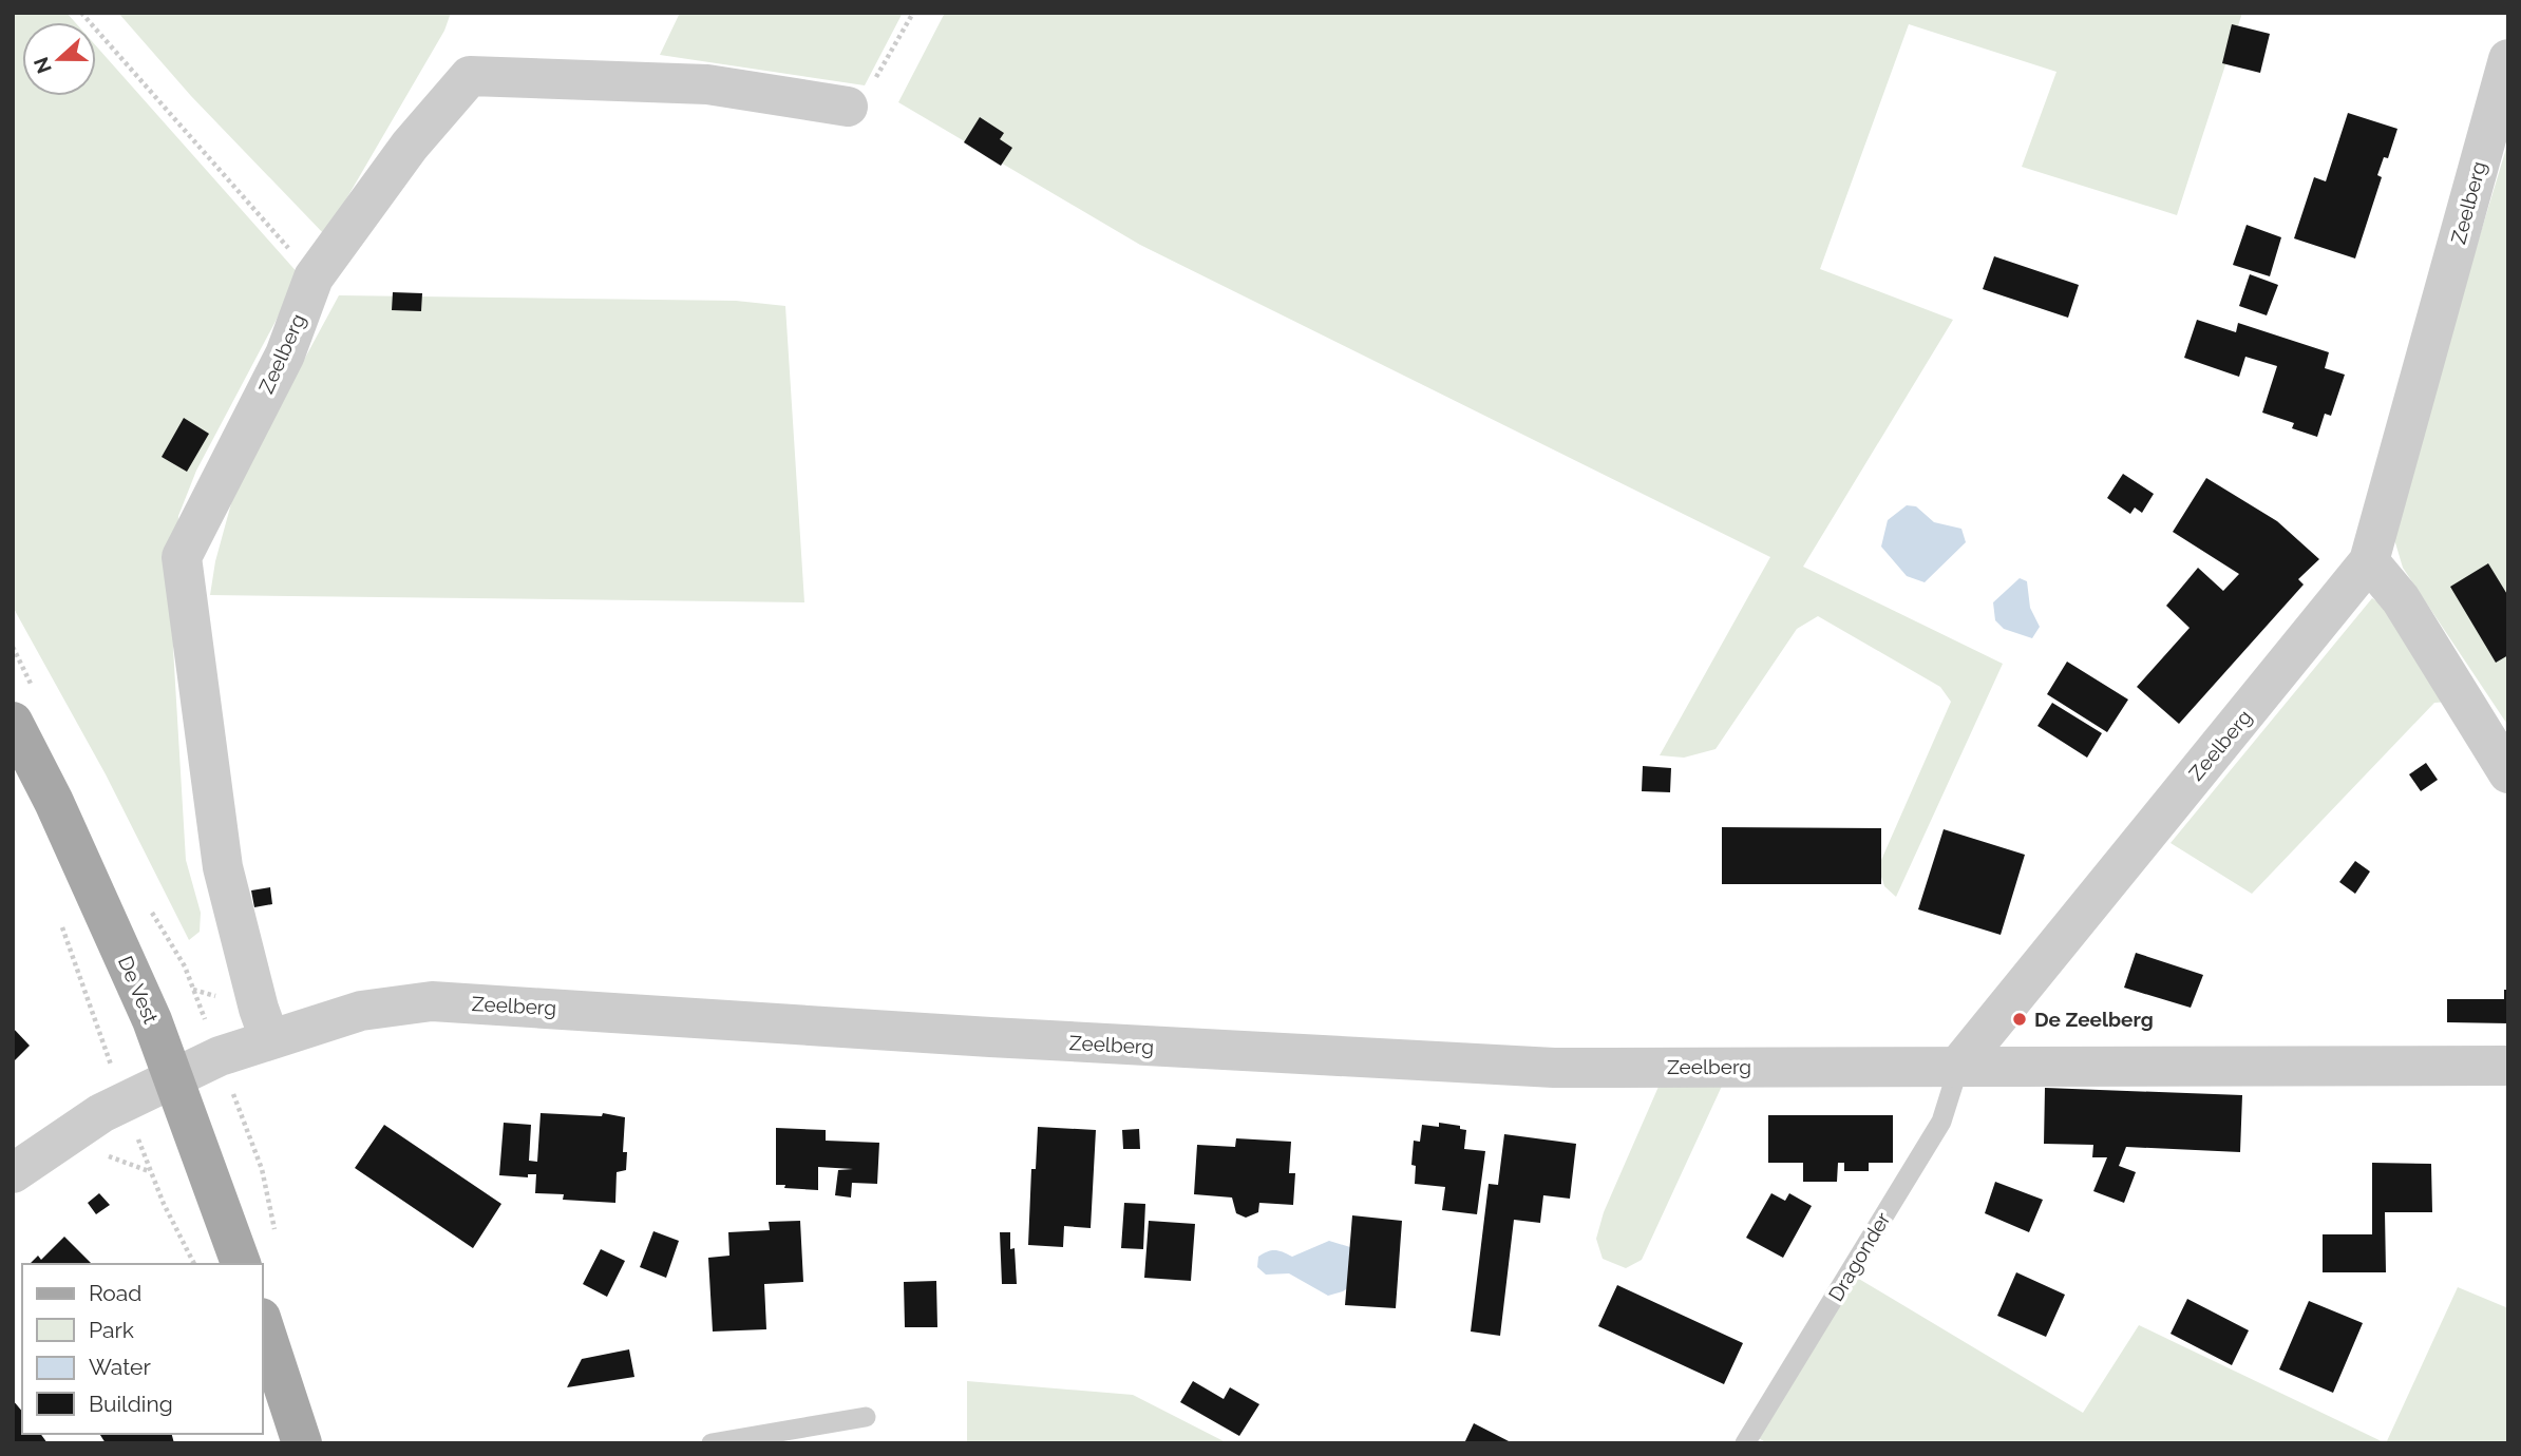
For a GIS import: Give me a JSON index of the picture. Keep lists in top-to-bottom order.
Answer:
{
  "streets": {
    "main road": ["De Vest"],
    "street": ["Zeelberg"],
    "lane": ["Dragonder"]
  },
  "crossings": [
    ["Zeelberg", "De Vest"],
    ["Zeelberg", "Dragonder"]
  ],
  "places": ["De Zeelberg"],
  "legend": [
    "Road",
    "Park",
    "Water",
    "Building"
  ],
  "north": "left"
}
